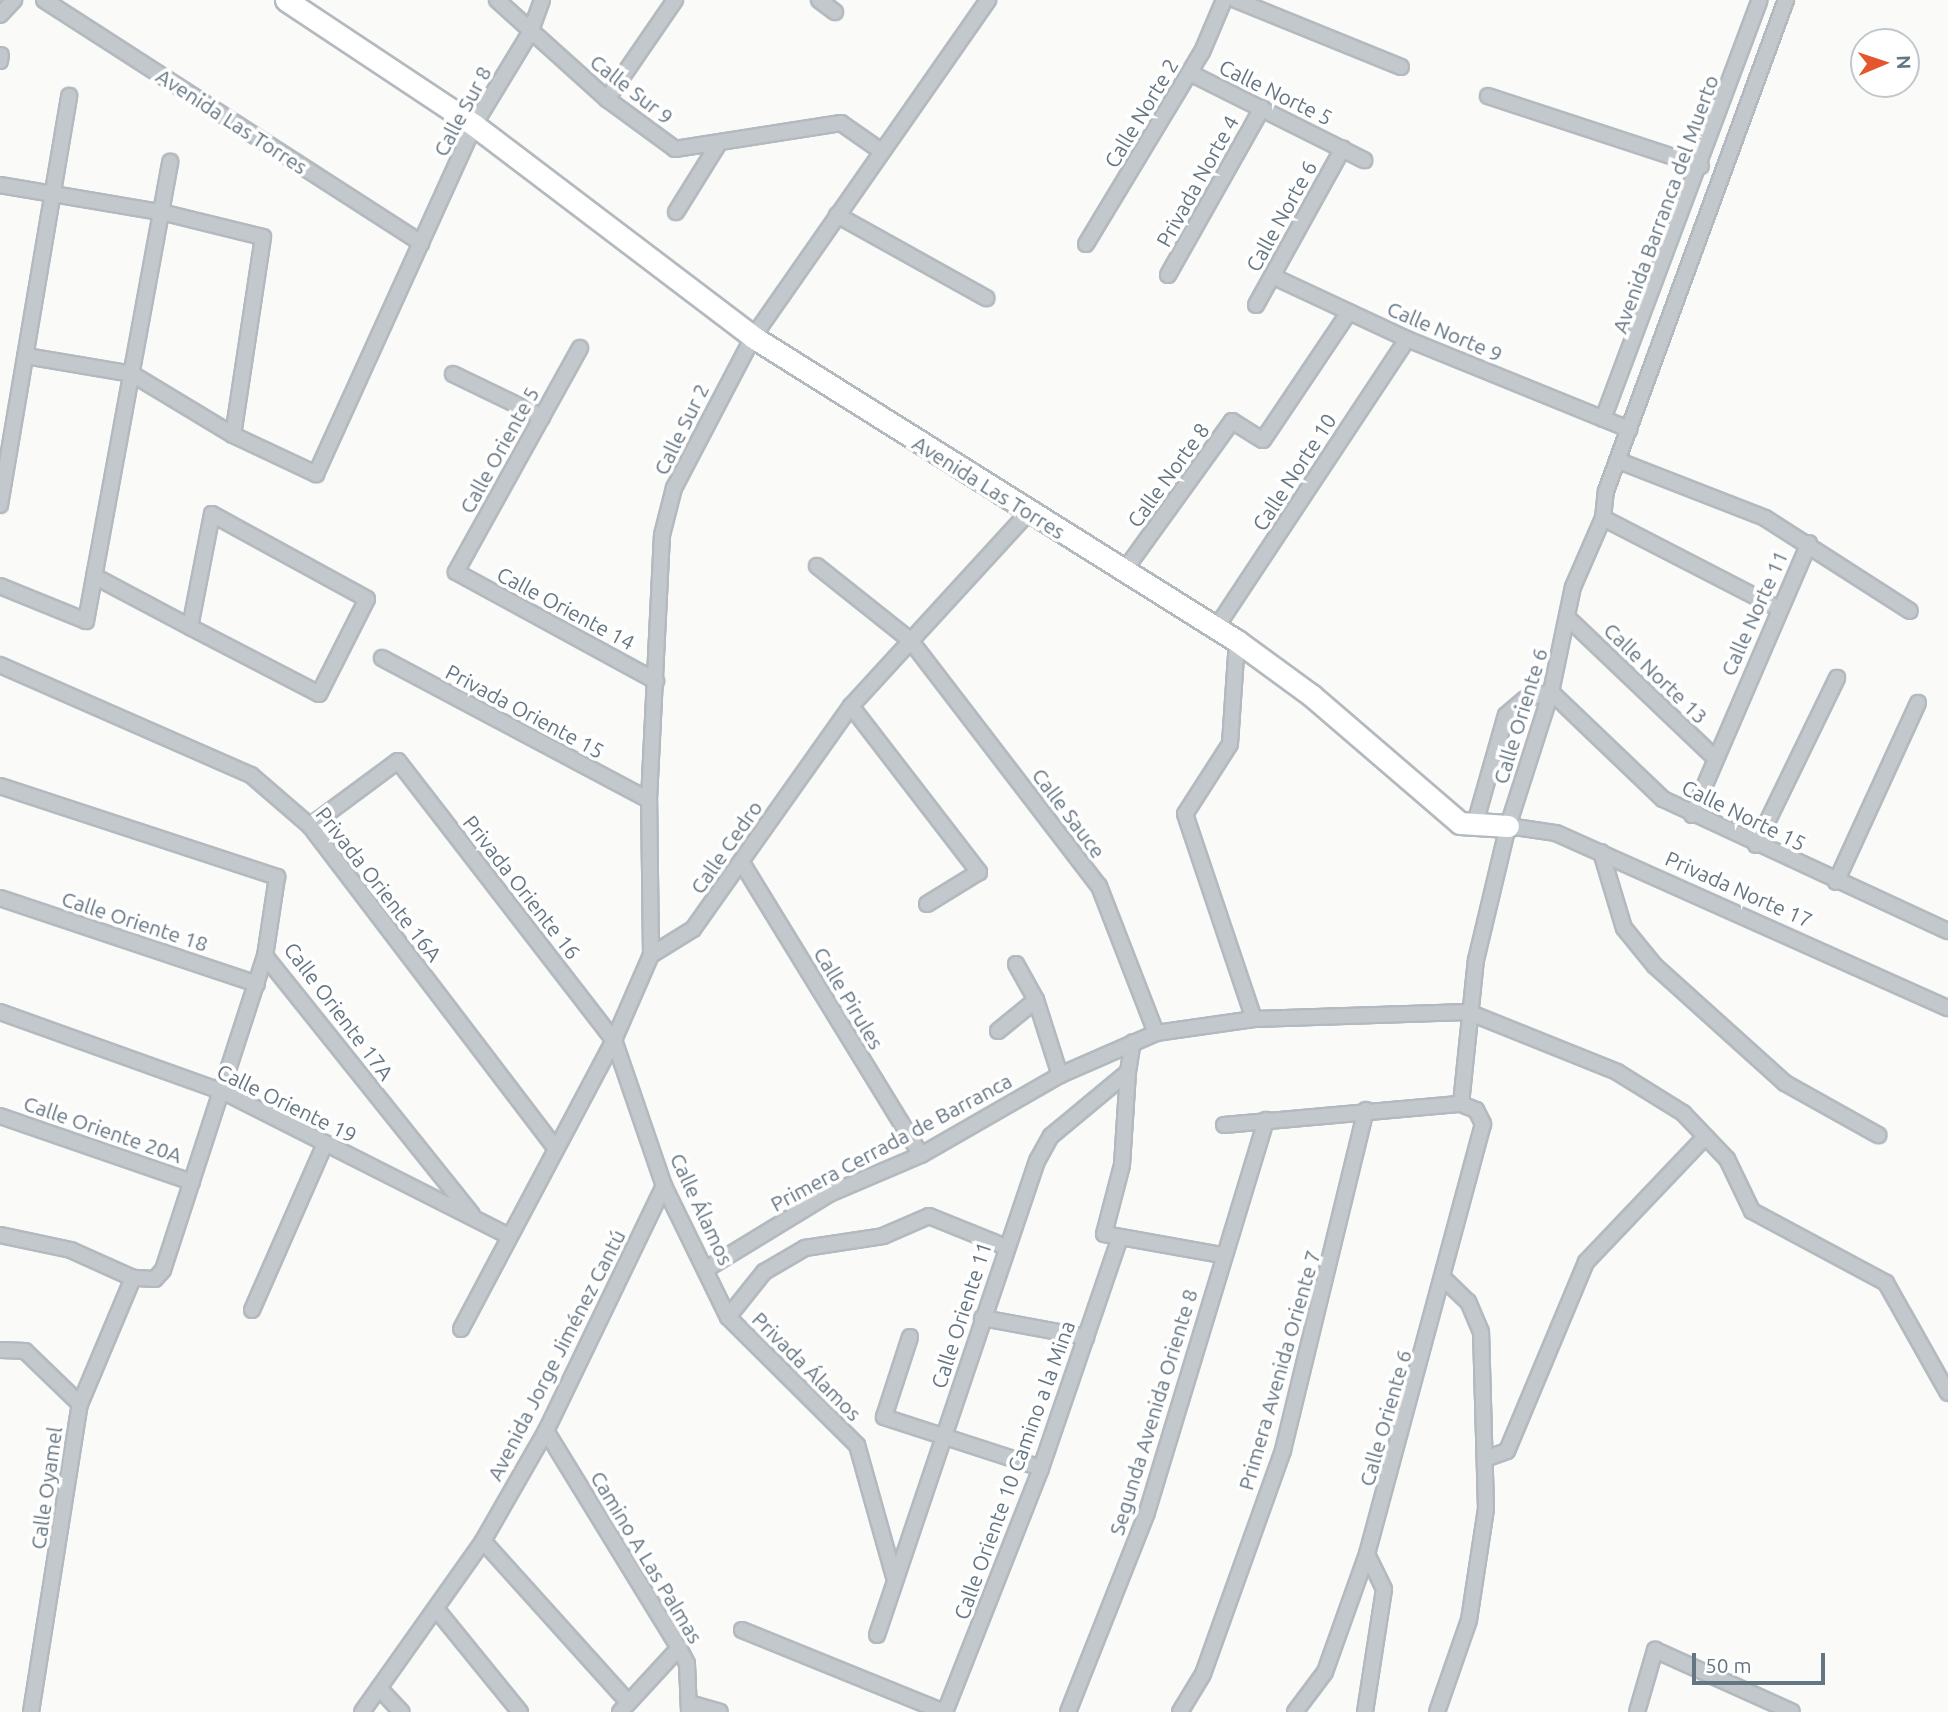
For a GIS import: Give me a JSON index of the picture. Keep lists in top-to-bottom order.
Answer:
{
  "streets": {
    "main road": ["Avenida Las Torres"],
    "street": [
      "Calle Sur 9",
      "Calle Norte 5",
      "Calle Sur 8",
      "Calle Norte 2",
      "Privada Norte 4",
      "Avenida Barranca del Muerto",
      "Calle Norte 6",
      "Calle Norte 9",
      "Calle Sur 2",
      "Calle Oriente 5",
      "Calle Norte 10",
      "Calle Norte 8",
      "Calle Oriente 14",
      "Calle Norte 11",
      "Calle Norte 13",
      "Privada Oriente 15",
      "Calle Oriente 6",
      "Calle Sauce",
      "Calle Norte 15",
      "Calle Cedro",
      "Privada Oriente 16A",
      "Privada Oriente 16",
      "Privada Norte 17",
      "Calle Oriente 18",
      "Calle Pirules",
      "Calle Oriente 17A",
      "Calle Oriente 19",
      "Calle Oriente 20A",
      "Primera Cerrada de Barranca",
      "Calle Álamos",
      "Calle Oriente 11",
      "Avenida Jorge Jiménez Cantú",
      "Privada Álamos",
      "Primera Avenida Oriente 7",
      "Segunda Avenida Oriente 8",
      "Calle Oriente 10 Camino a la Mina",
      "Calle Oyamel",
      "Camino A Las Palmas"
    ]
  },
  "crossings": [
    ["Calle Sur 9", "Calle Sur 8"],
    ["Calle Sur 9", "Calle Sur 2"],
    ["Calle Norte 5", "Calle Norte 2"],
    ["Calle Norte 5", "Privada Norte 4"],
    ["Calle Norte 5", "Calle Norte 6"],
    ["Calle Sur 8", "Avenida Las Torres"],
    ["Avenida Las Torres", "Calle Sur 2"],
    ["Avenida Las Torres", "Calle Norte 10"],
    ["Avenida Las Torres", "Calle Norte 8"],
    ["Avenida Las Torres", "Calle Cedro"],
    ["Avenida Barranca del Muerto", "Calle Norte 9"],
    ["Calle Norte 6", "Calle Norte 9"],
    ["Calle Norte 9", "Calle Norte 10"],
    ["Calle Norte 9", "Calle Norte 8"],
    ["Calle Norte 9", "Calle Oriente 6"],
    ["Calle Sur 2", "Calle Oriente 14"],
    ["Calle Sur 2", "Privada Oriente 15"],
    ["Calle Sur 2", "Calle Cedro"],
    ["Calle Oriente 5", "Calle Oriente 14"],
    ["Calle Norte 11", "Calle Norte 13"],
    ["Calle Norte 11", "Calle Oriente 6"],
    ["Calle Norte 11", "Calle Norte 15"],
    ["Calle Norte 13", "Calle Oriente 6"],
    ["Calle Oriente 6", "Calle Norte 15"],
    ["Calle Oriente 6", "Privada Norte 17"],
    ["Calle Oriente 6", "Primera Cerrada de Barranca"],
    ["Calle Sauce", "Calle Cedro"],
    ["Calle Sauce", "Primera Cerrada de Barranca"],
    ["Calle Cedro", "Calle Pirules"],
    ["Privada Oriente 16A", "Privada Oriente 16"],
    ["Privada Oriente 16", "Calle Álamos"],
    ["Calle Pirules", "Primera Cerrada de Barranca"],
    ["Calle Oriente 17A", "Calle Oriente 19"],
    ["Primera Cerrada de Barranca", "Calle Álamos"],
    ["Calle Álamos", "Avenida Jorge Jiménez Cantú"],
    ["Calle Álamos", "Privada Álamos"],
    ["Calle Oriente 11", "Privada Álamos"],
    ["Avenida Jorge Jiménez Cantú", "Camino A Las Palmas"]
  ],
  "scale_bar": "50 m",
  "north": "right"
}
